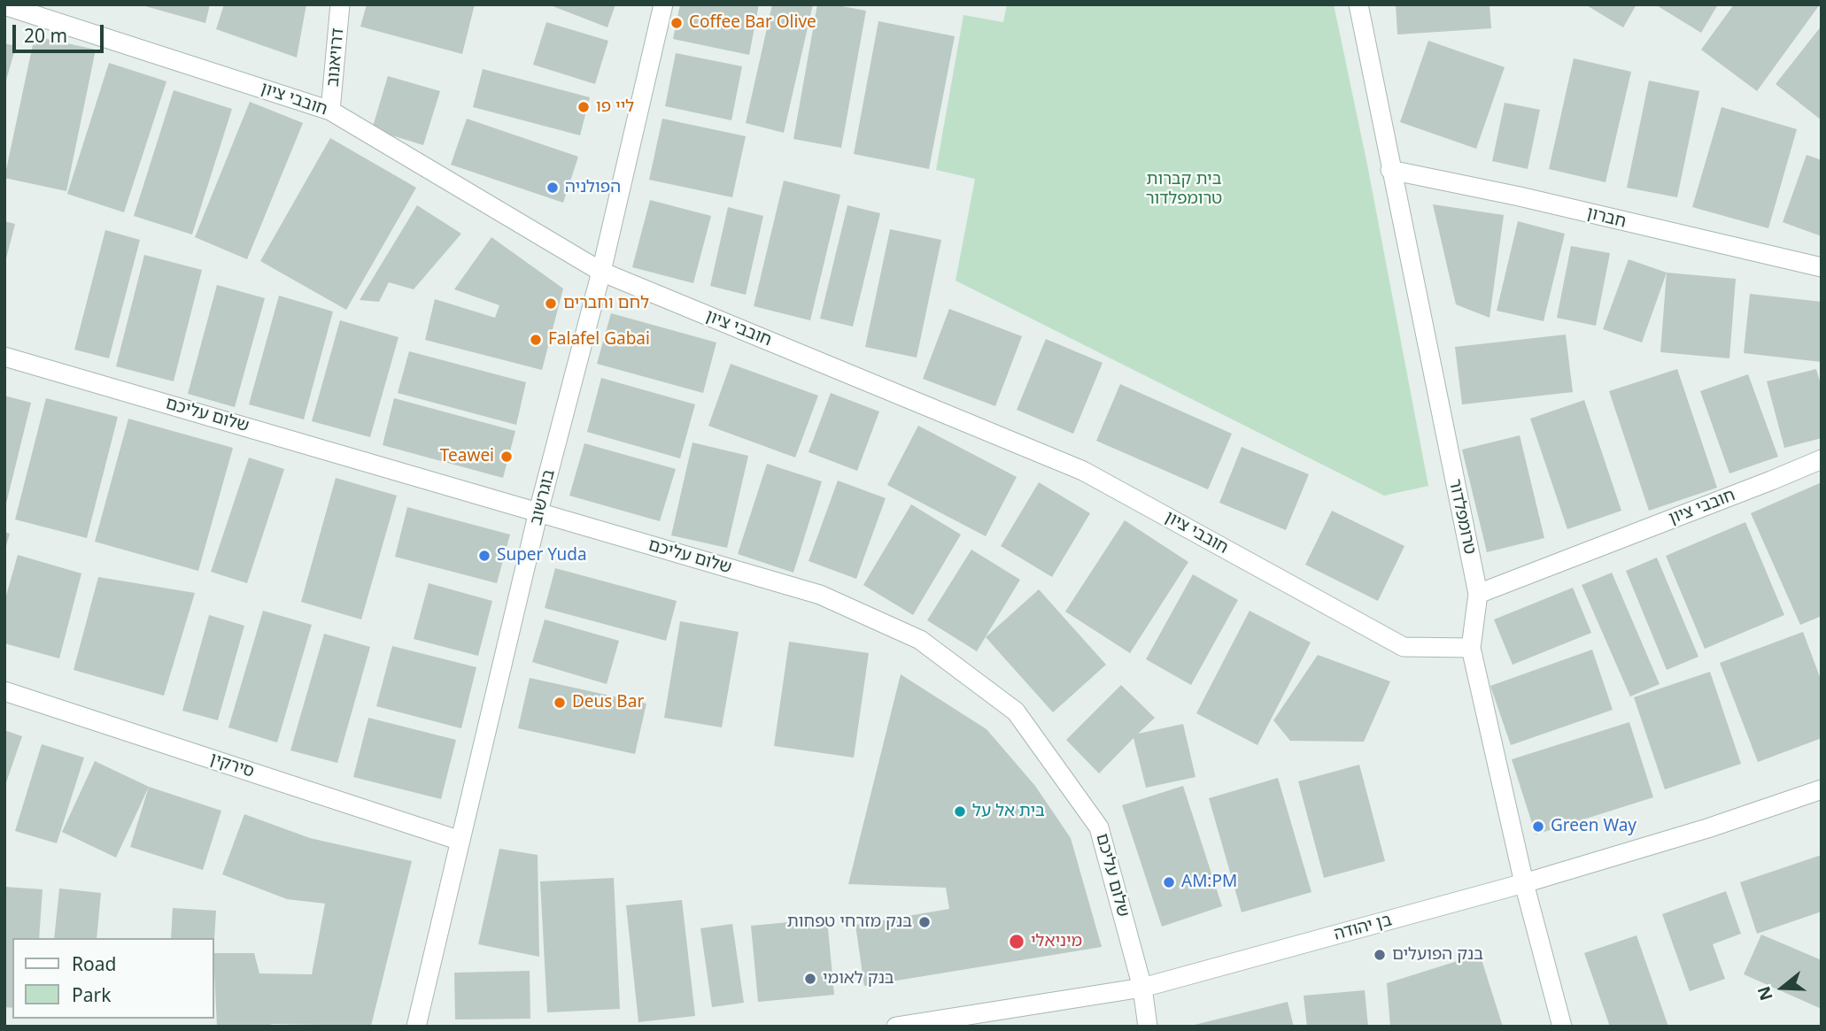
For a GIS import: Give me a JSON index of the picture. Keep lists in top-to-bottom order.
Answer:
{
  "streets": {
    "street": [
      "דרויאנוב",
      "חובבי ציון",
      "חברון",
      "שלום עליכם",
      "בוגרשוב",
      "טרומפלדור",
      "סירקין",
      "בן יהודה"
    ]
  },
  "crossings": [
    ["דרויאנוב", "חובבי ציון"],
    ["חובבי ציון", "בוגרשוב"],
    ["חובבי ציון", "טרומפלדור"],
    ["חברון", "טרומפלדור"],
    ["שלום עליכם", "בוגרשוב"],
    ["שלום עליכם", "בן יהודה"],
    ["בוגרשוב", "סירקין"],
    ["טרומפלדור", "בן יהודה"]
  ],
  "parks": ["בית קברות טרומפלדור"],
  "places": [
    "Coffee Bar Olive",
    "ליי פו",
    "הפולניה",
    "לחם וחברים",
    "Falafel Gabai",
    "Teawei",
    "Super Yuda",
    "Deus Bar",
    "בית אל על",
    "Green Way",
    "AM:PM",
    "בנק מזרחי טפחות",
    "מיניאלי",
    "בנק הפועלים",
    "בנק לאומי"
  ],
  "legend": ["Road", "Park"],
  "scale_bar": "20 m",
  "north": "left"
}
